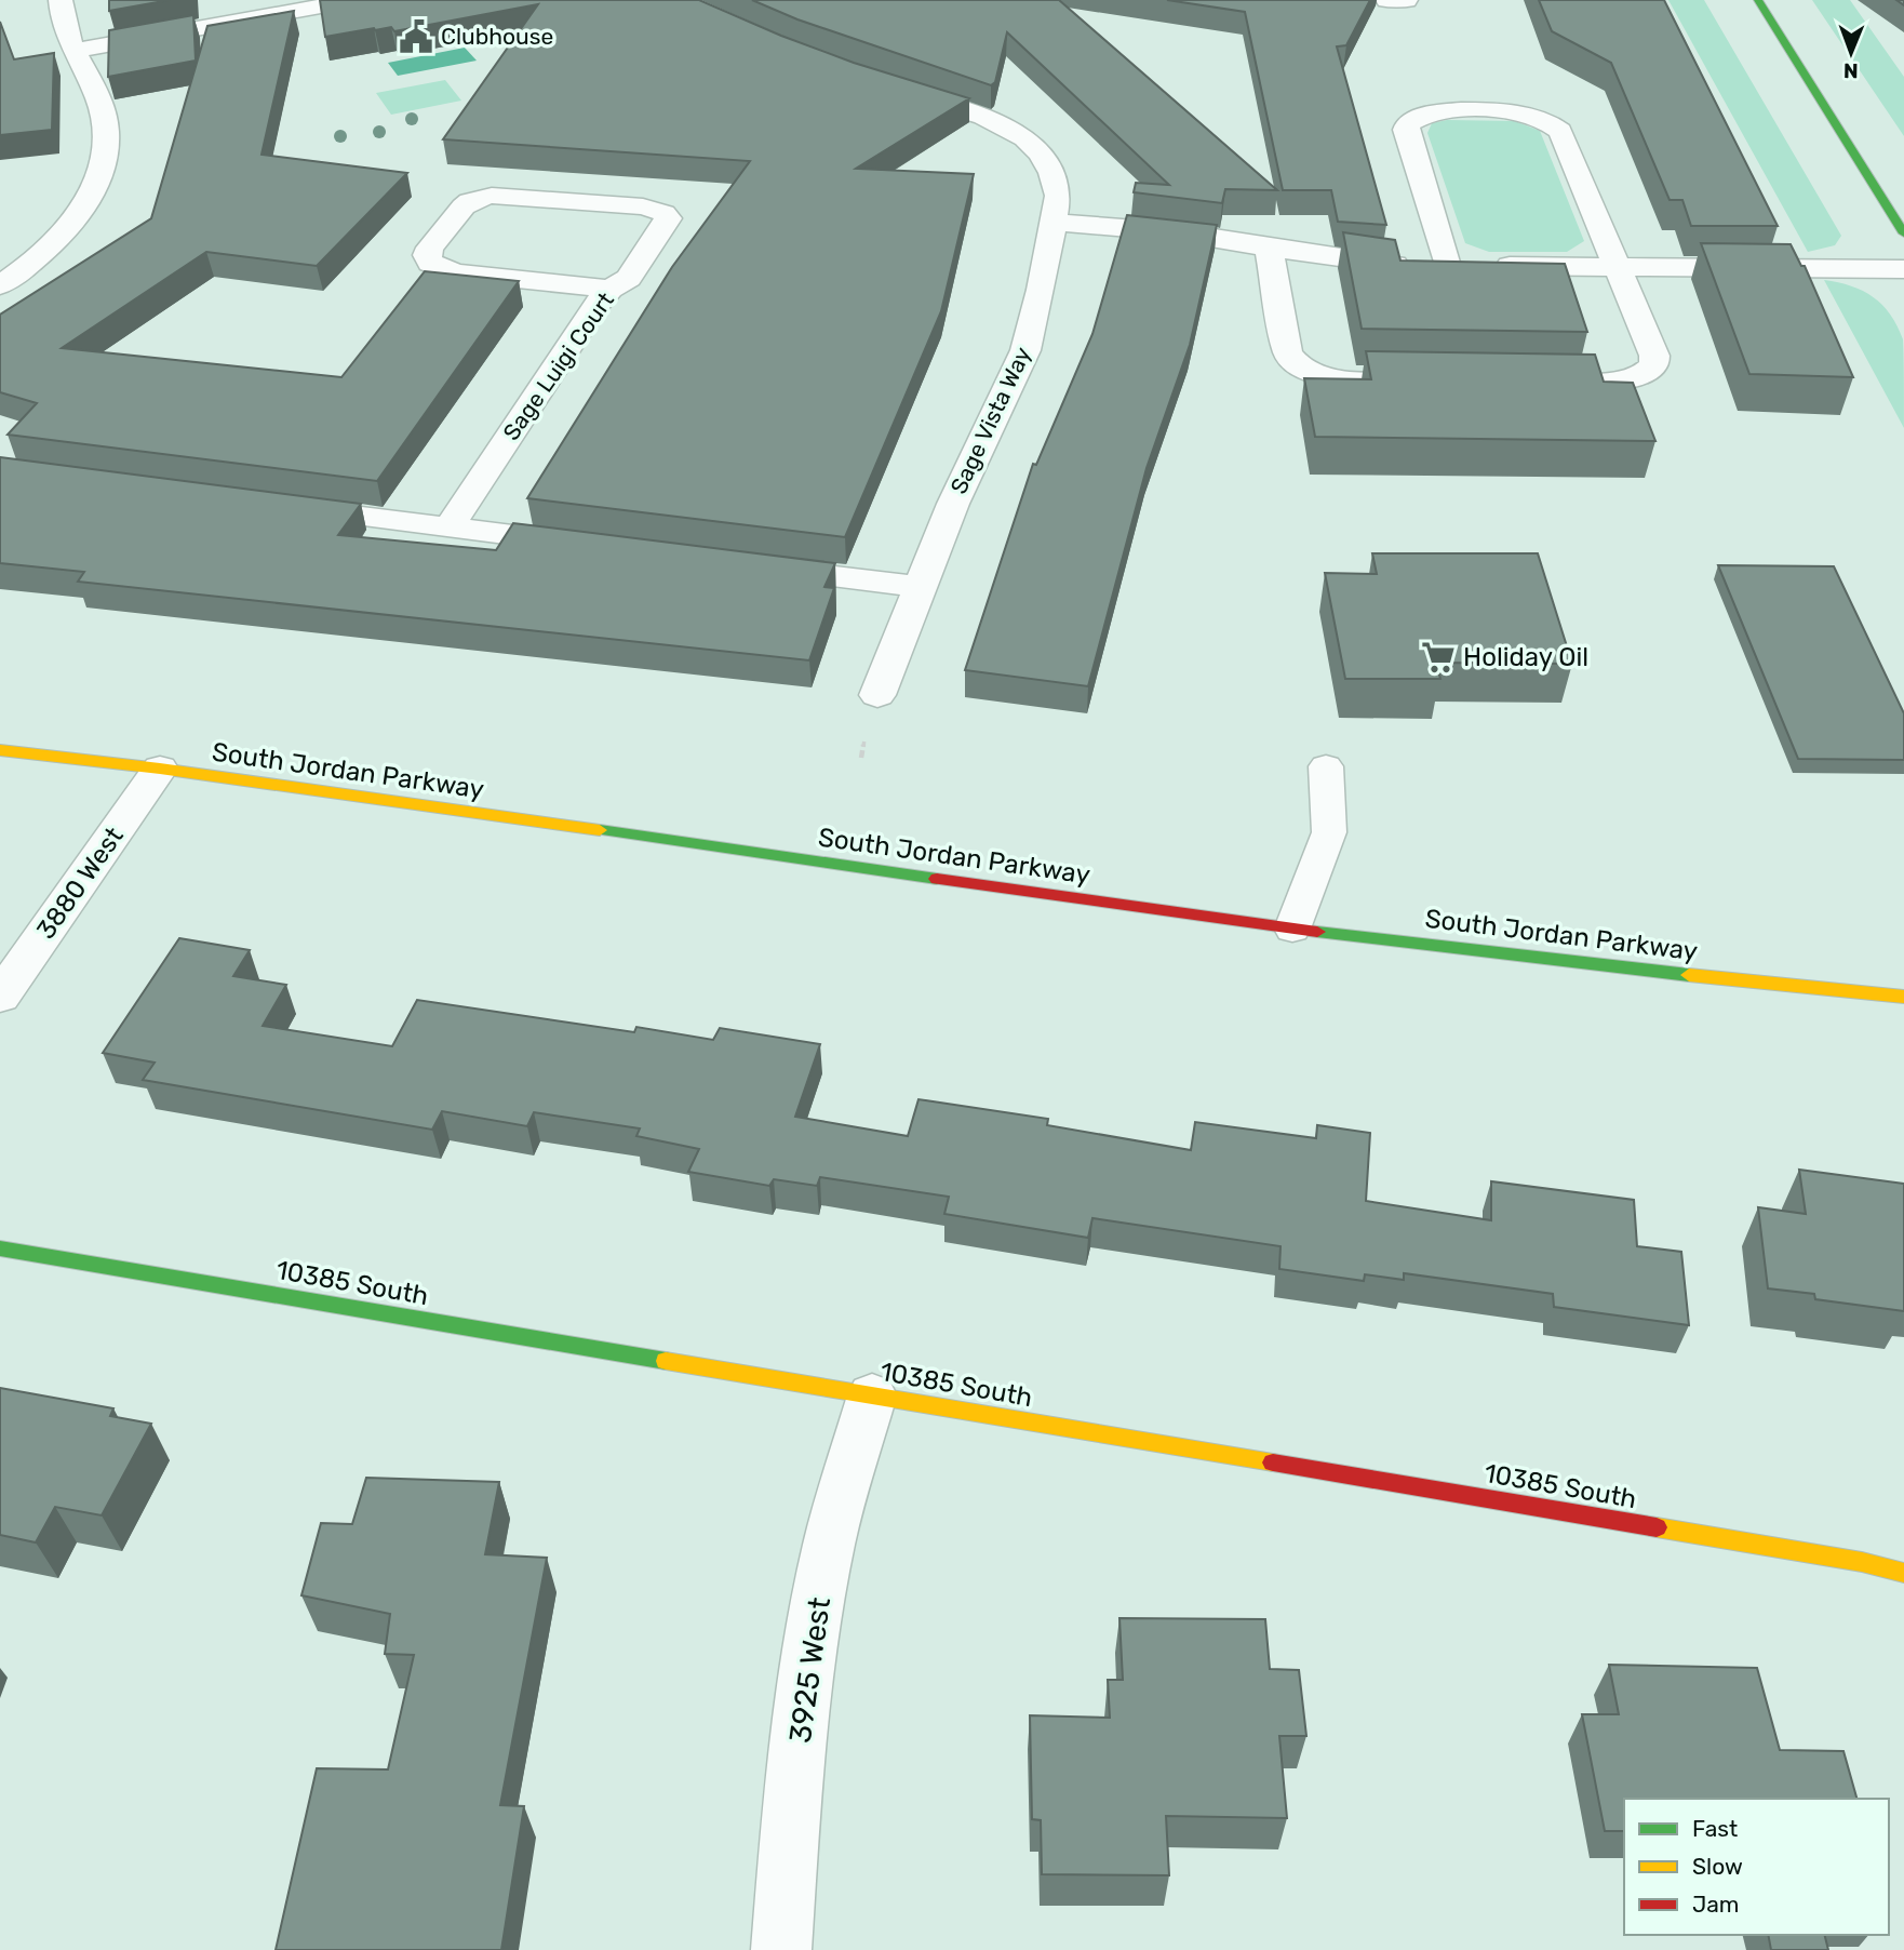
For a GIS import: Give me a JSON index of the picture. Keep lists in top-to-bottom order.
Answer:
{
  "streets": {
    "main road": ["South Jordan Parkway", "10385 South"],
    "street": [
      "Sage Luigi Court",
      "Sage Vista Way",
      "3880 West",
      "3925 West"
    ]
  },
  "crossings": [
    ["South Jordan Parkway", "3880 West"],
    ["10385 South", "3925 West"]
  ],
  "places": {
    "public building": ["Clubhouse"],
    "supermarket": ["Holiday Oil"]
  },
  "legend": ["Fast", "Slow", "Jam"],
  "north": "bottom"
}
